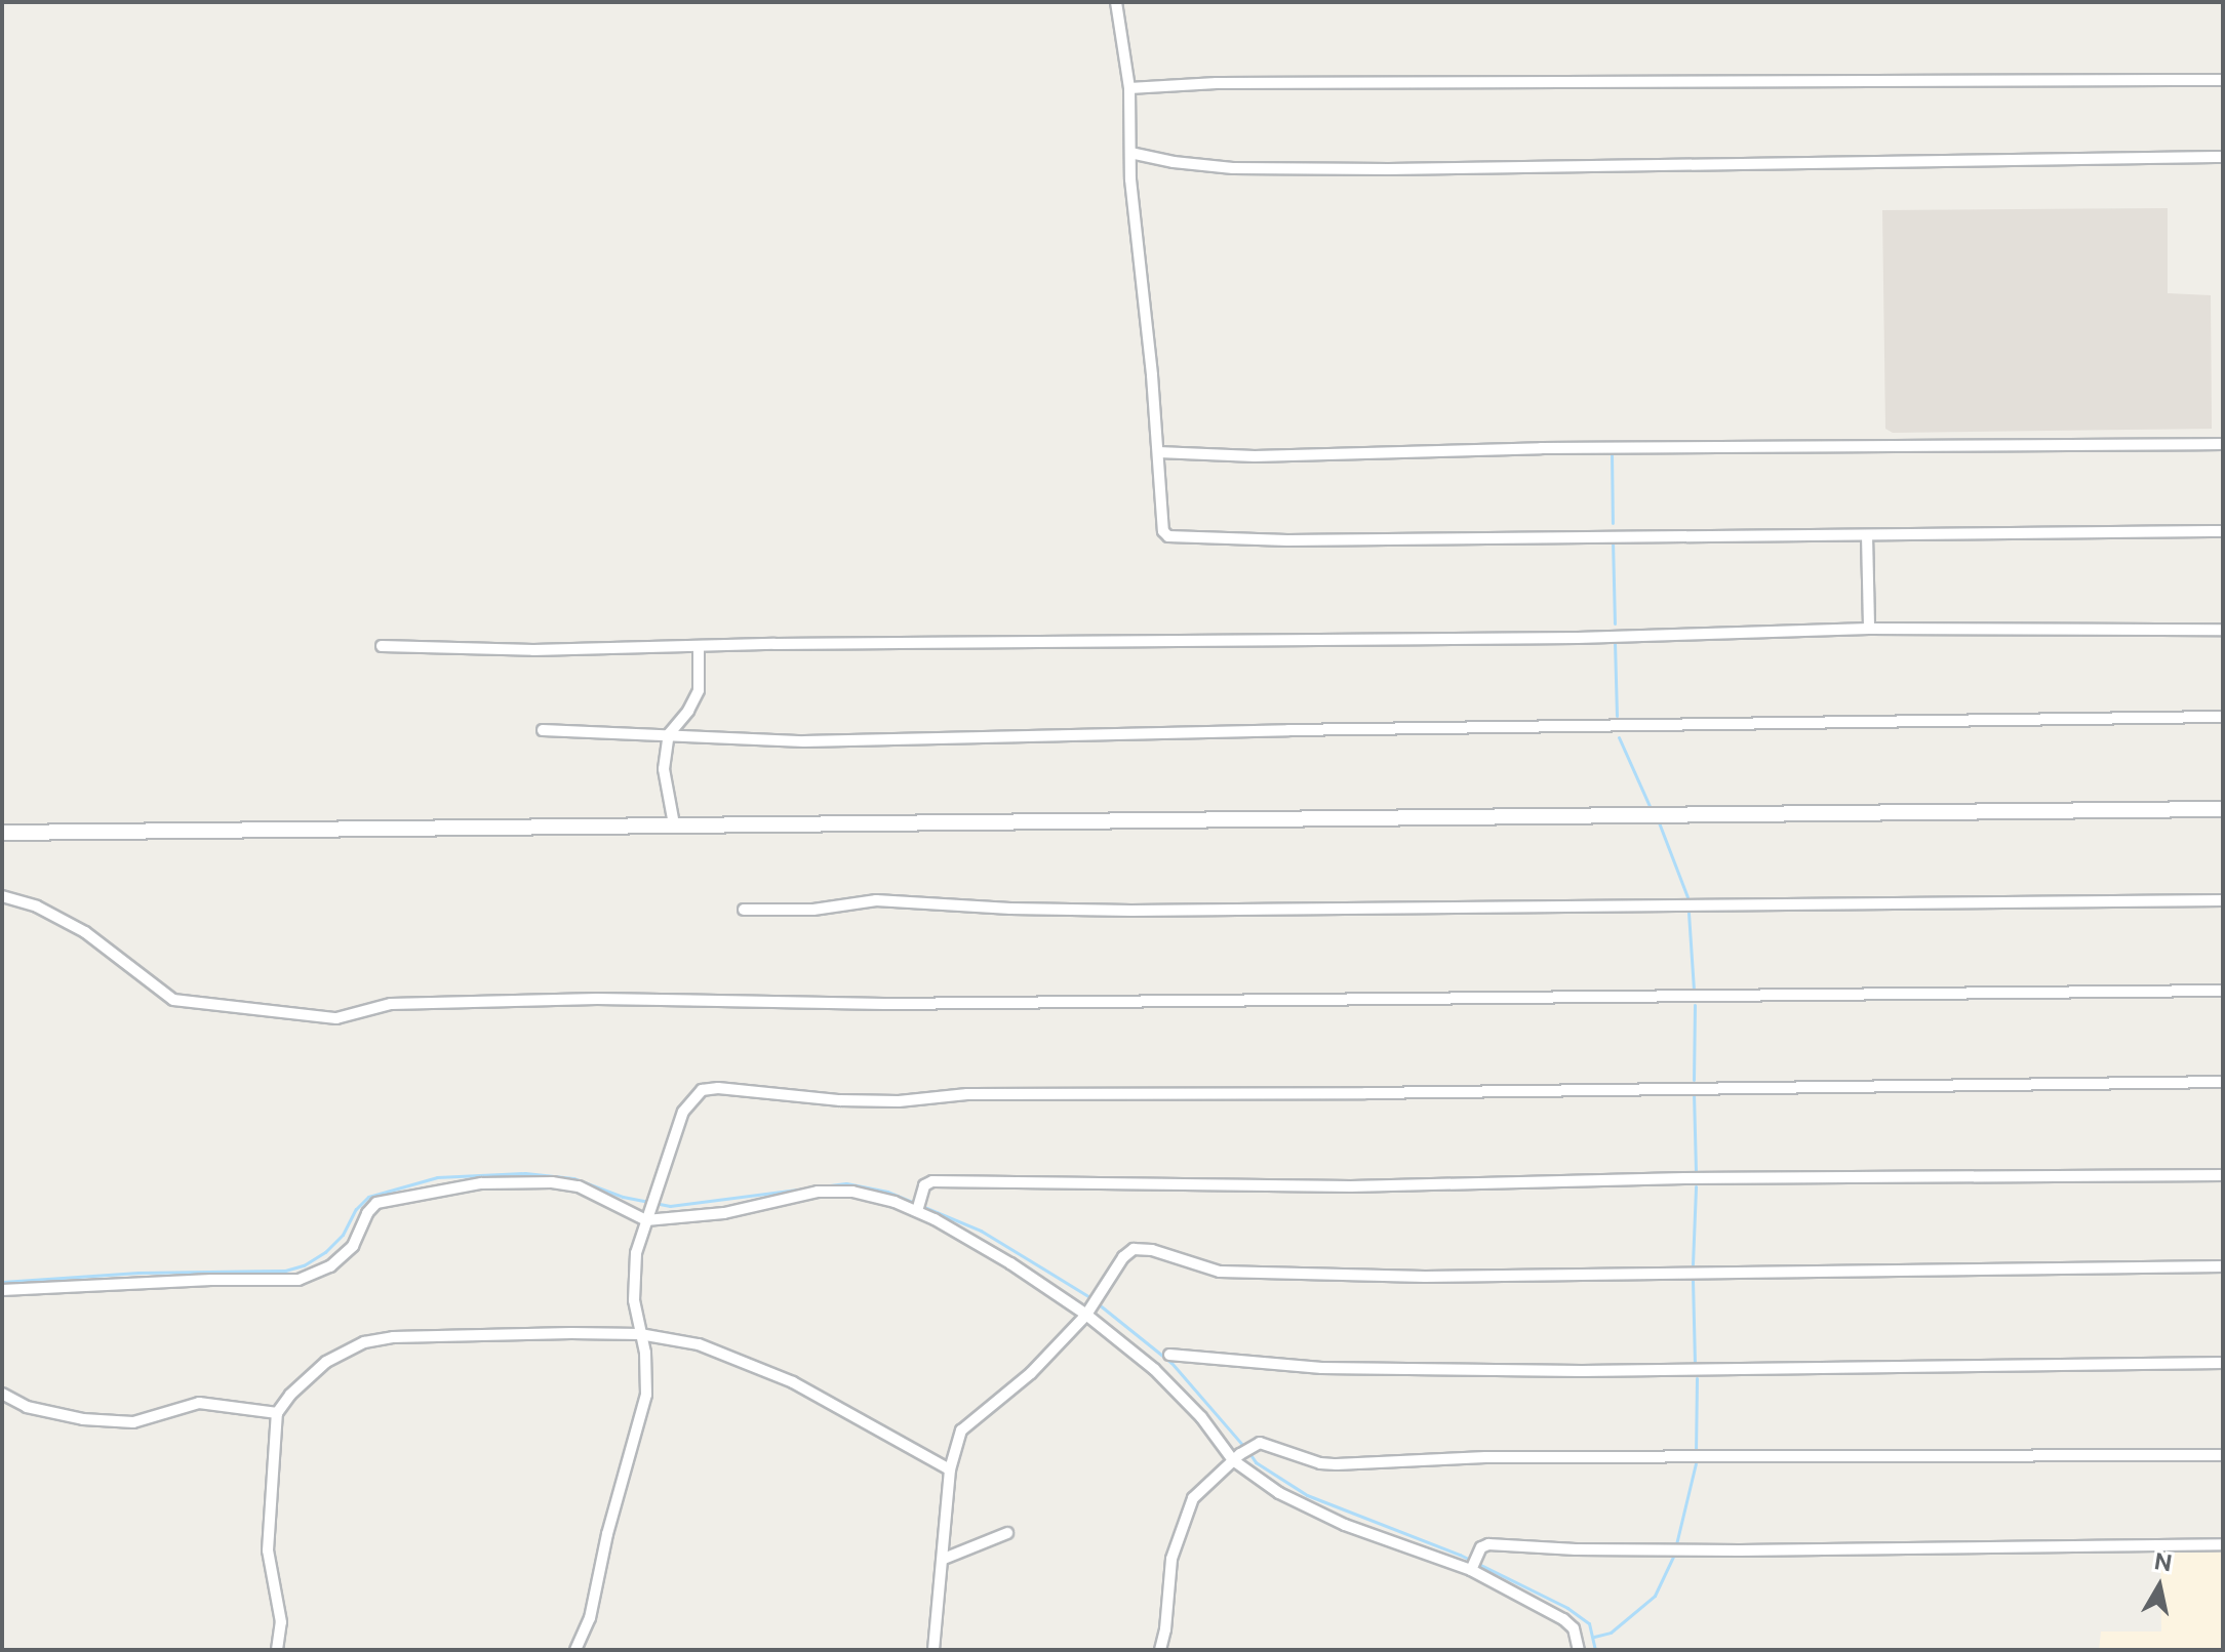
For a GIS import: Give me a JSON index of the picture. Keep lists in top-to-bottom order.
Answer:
{
  "north": "top"
}
